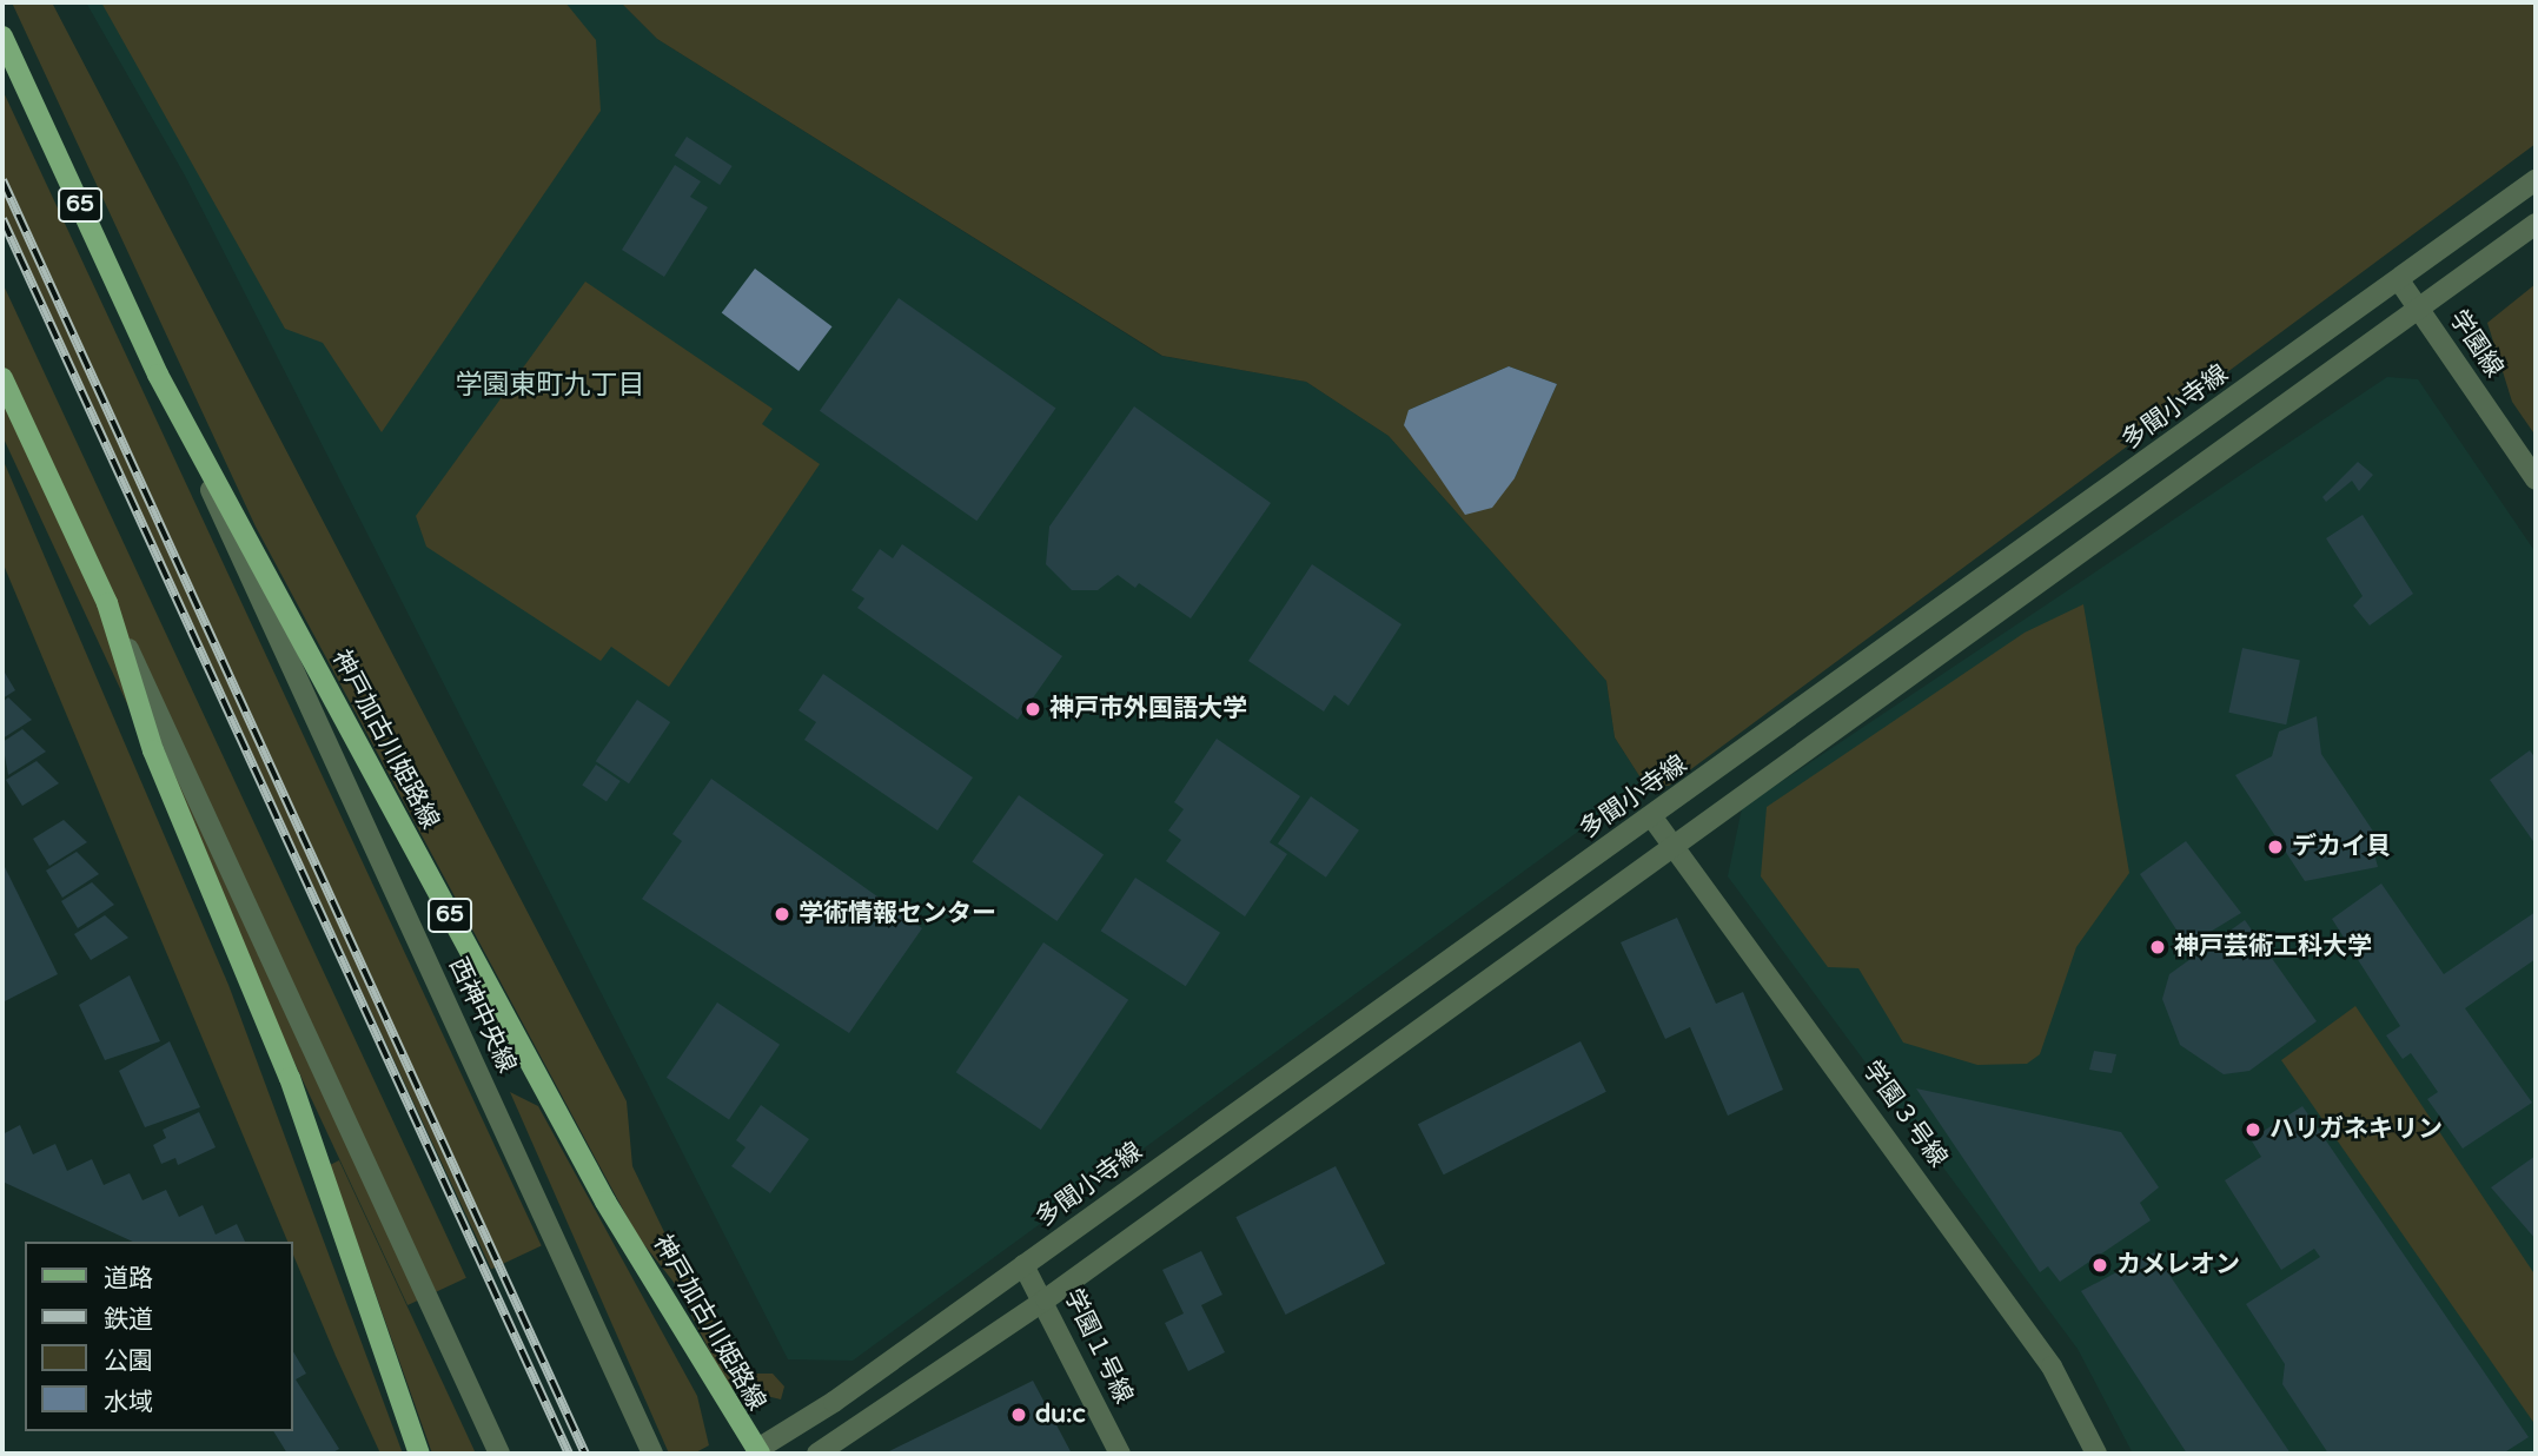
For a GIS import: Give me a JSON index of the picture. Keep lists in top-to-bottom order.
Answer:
{
  "streets": {
    "main road": ["65", "神戸加古川姫路線"],
    "street": [
      "学園線",
      "多聞小寺線",
      "西神中央線",
      "学園３号線",
      "学園１号線"
    ]
  },
  "crossings": [
    ["学園線", "多聞小寺線"],
    ["多聞小寺線", "神戸加古川姫路線"],
    ["多聞小寺線", "学園３号線"],
    ["多聞小寺線", "学園１号線"],
    ["神戸加古川姫路線", "西神中央線"]
  ],
  "districts": ["学園東町九丁目"],
  "places": [
    "神戸市外国語大学",
    "デカイ貝",
    "学術情報センター",
    "神戸芸術工科大学",
    "ハリガネキリン",
    "カメレオン",
    "du:c"
  ],
  "legend": [
    "道路",
    "鉄道",
    "公園",
    "水域"
  ]
}
